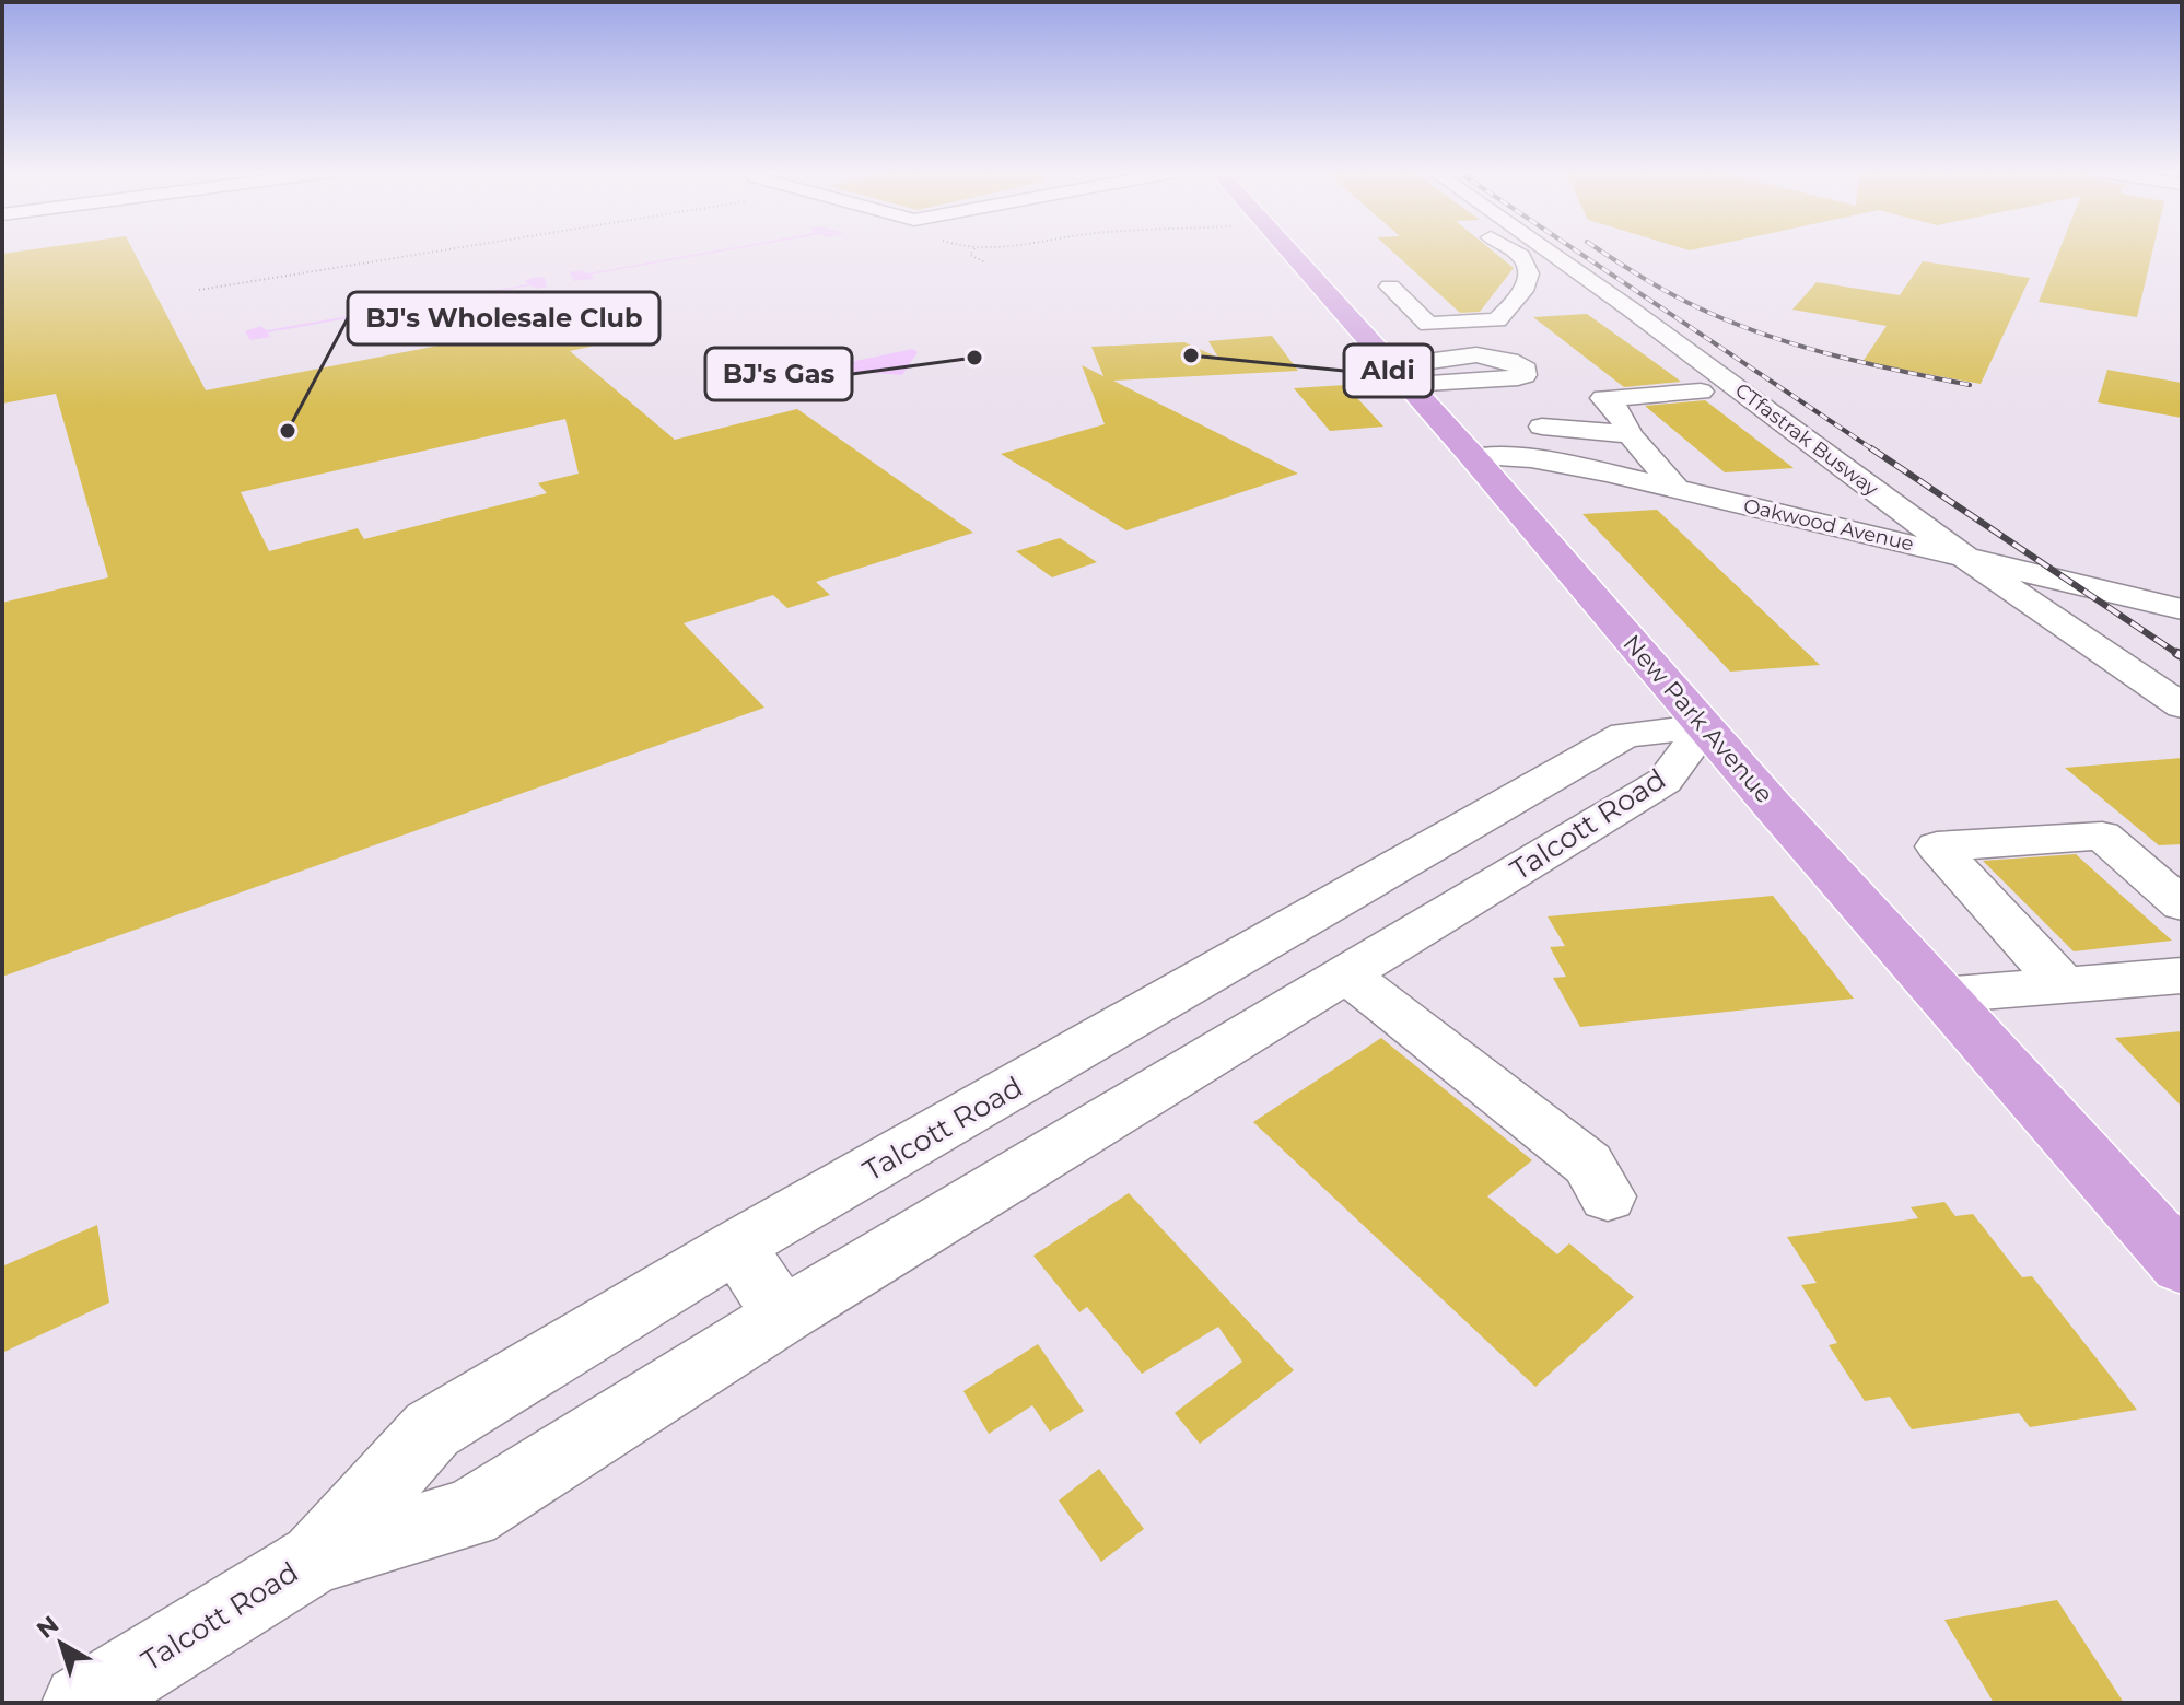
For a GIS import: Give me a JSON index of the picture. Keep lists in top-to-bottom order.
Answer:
{
  "streets": {
    "main road": ["New Park Avenue"],
    "street": ["CTfastrak Busway", "Oakwood Avenue", "Talcott Road"]
  },
  "crossings": [
    ["CTfastrak Busway", "Oakwood Avenue"],
    ["Oakwood Avenue", "New Park Avenue"],
    ["New Park Avenue", "Talcott Road"]
  ],
  "places": ["Aldi", "BJ's Gas", "BJ's Wholesale Club"],
  "north": "top left"
}
